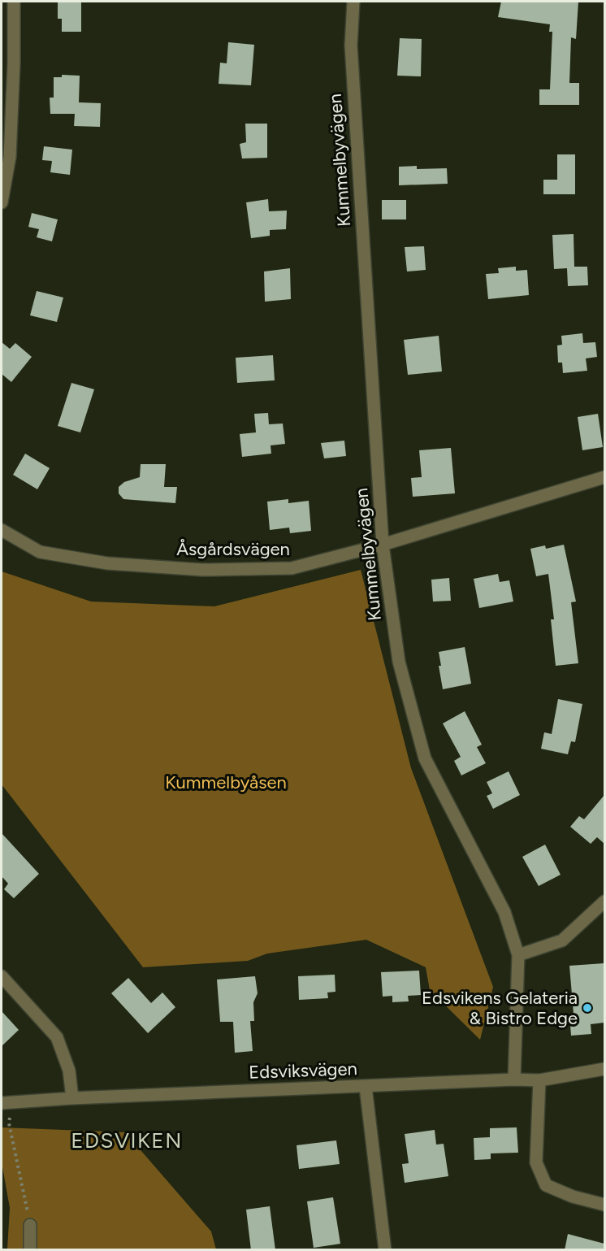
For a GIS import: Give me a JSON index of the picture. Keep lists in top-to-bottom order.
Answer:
{
  "streets": {
    "street": ["Kummelbyvägen", "Åsgårdsvägen", "Edsviksvägen"]
  },
  "crossings": [
    ["Kummelbyvägen", "Åsgårdsvägen"],
    ["Kummelbyvägen", "Edsviksvägen"]
  ],
  "districts": ["EDSVIKEN"],
  "parks": ["Kummelbyåsen"],
  "places": ["Edsvikens Gelateria & Bistro Edge"]
}
